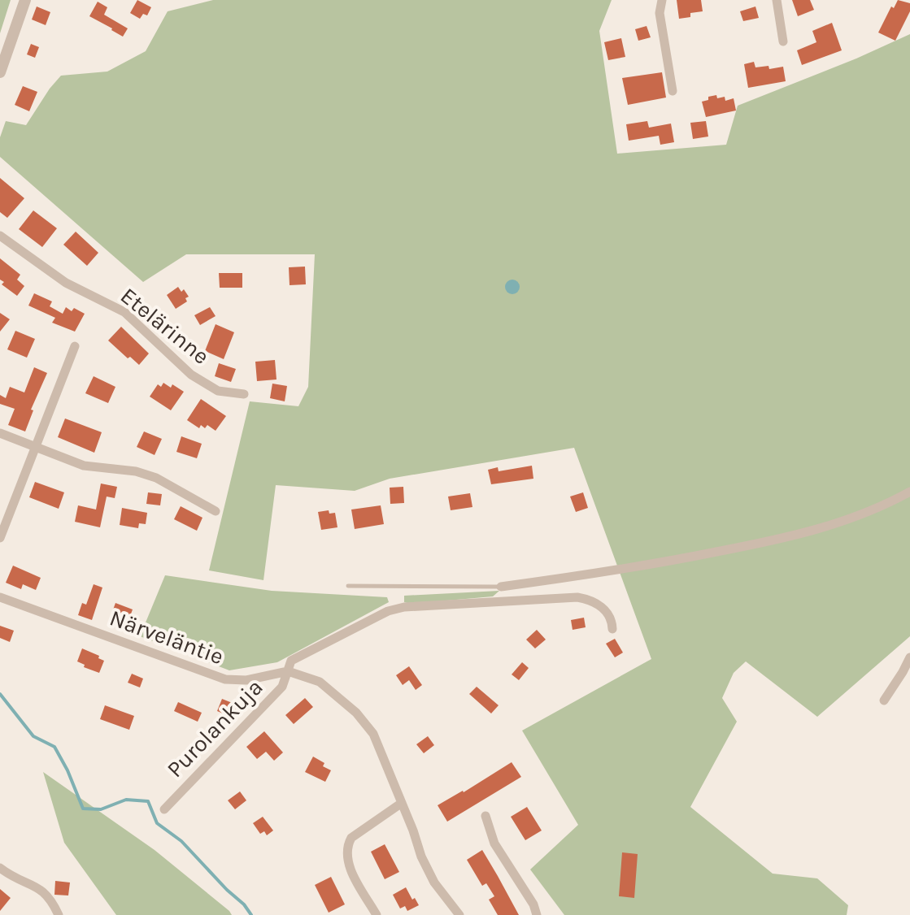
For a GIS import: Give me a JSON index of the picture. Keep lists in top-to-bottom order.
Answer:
{
  "streets": {
    "street": ["Etelärinne", "Närveläntie", "Purolankuja"]
  },
  "crossings": [
    ["Närveläntie", "Purolankuja"]
  ]
}
